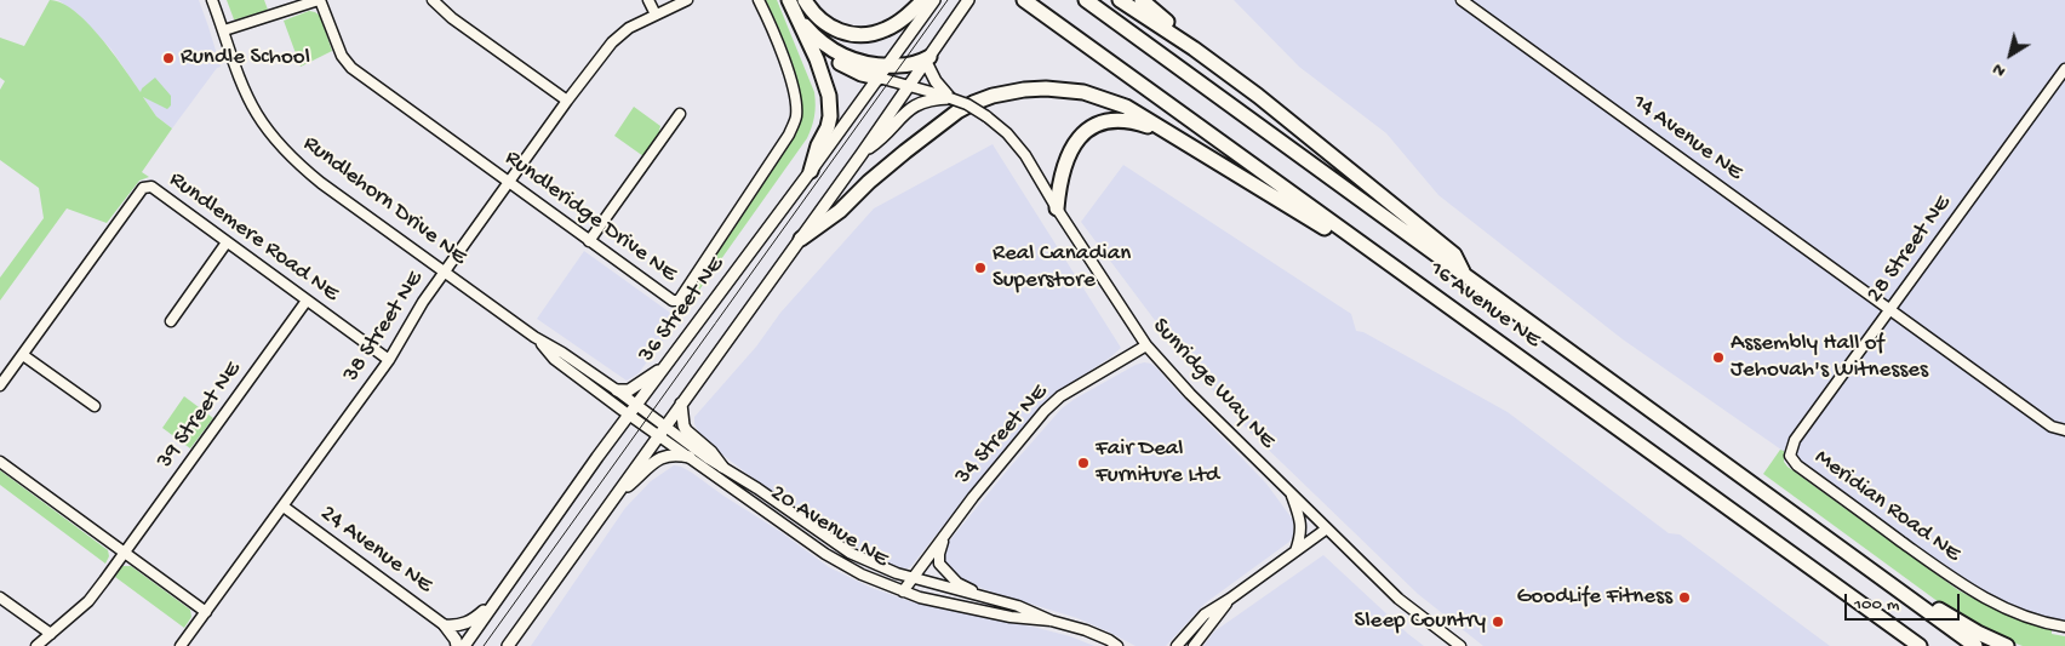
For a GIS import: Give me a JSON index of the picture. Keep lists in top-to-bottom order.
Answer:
{
  "streets": {
    "highway": ["16 Avenue NE"],
    "main road": ["36 Street NE"],
    "street": [
      "14 Avenue NE",
      "Rundlehorn Drive NE",
      "Rundleridge Drive NE",
      "Rundlemere Road NE",
      "28 Street NE",
      "38 Street NE",
      "Sunridge Way NE",
      "39 Street NE",
      "34 Street NE",
      "Meridian Road NE",
      "20 Avenue NE",
      "24 Avenue NE"
    ]
  },
  "crossings": [
    ["14 Avenue NE", "28 Street NE"],
    ["Rundlehorn Drive NE", "36 Street NE"],
    ["Rundlehorn Drive NE", "38 Street NE"],
    ["Rundlehorn Drive NE", "20 Avenue NE"],
    ["Rundleridge Drive NE", "38 Street NE"],
    ["Rundlemere Road NE", "38 Street NE"],
    ["Rundlemere Road NE", "39 Street NE"],
    ["28 Street NE", "Meridian Road NE"],
    ["36 Street NE", "Sunridge Way NE"],
    ["38 Street NE", "24 Avenue NE"],
    ["Sunridge Way NE", "34 Street NE"],
    ["34 Street NE", "20 Avenue NE"]
  ],
  "places": [
    "Rundle School",
    "Real Canadian Superstore",
    "Assembly Hall of Jehovah's Witnesses",
    "Fair Deal Furniture Ltd",
    "GoodLife Fitness",
    "Sleep Country"
  ],
  "scale_bar": "100 m",
  "north": "bottom left"
}
